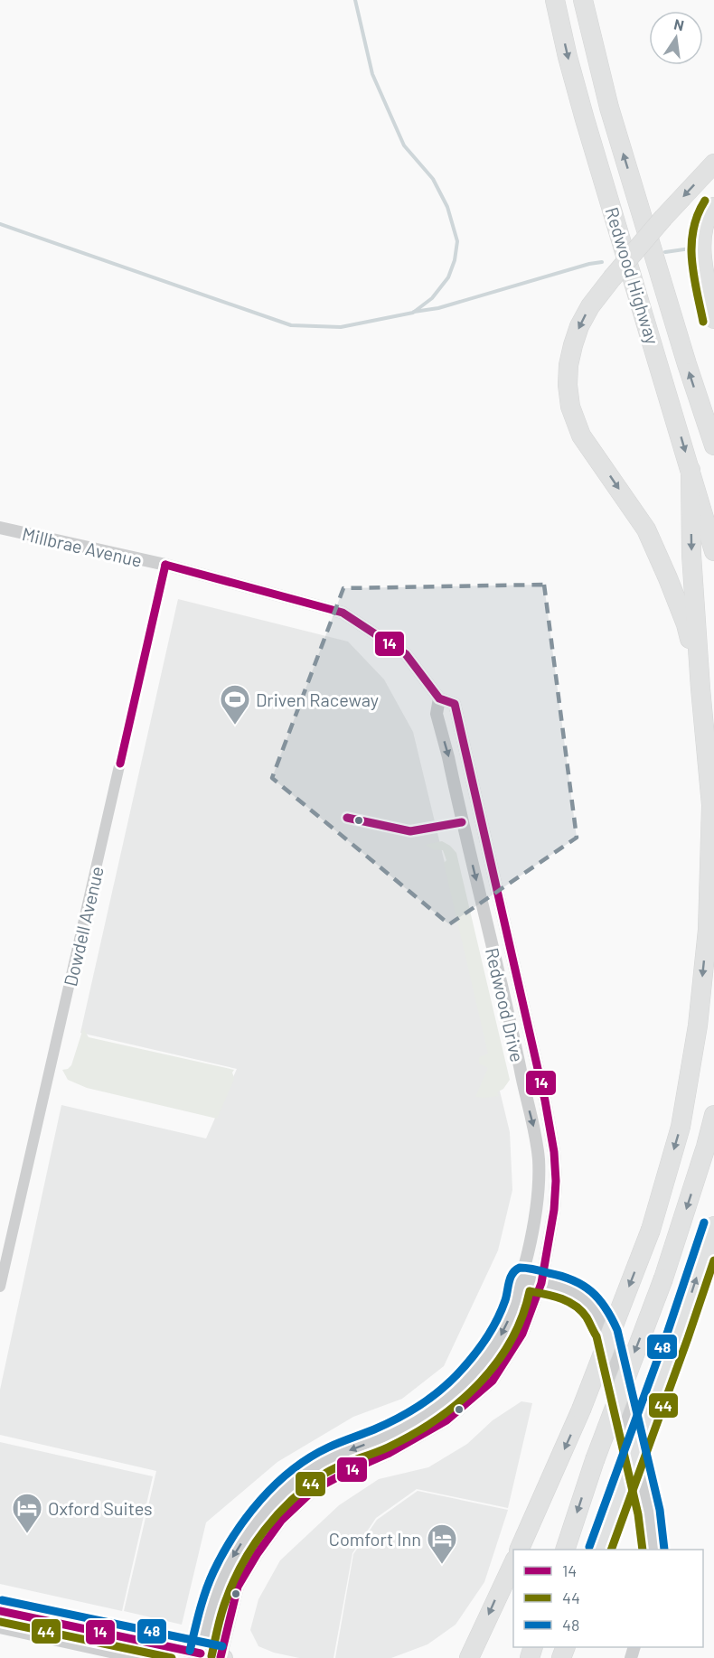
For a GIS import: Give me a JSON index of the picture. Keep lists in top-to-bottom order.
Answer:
{
  "streets": {
    "highway": ["Redwood Highway"],
    "street": ["Millbrae Avenue", "Dowdell Avenue", "Redwood Drive"]
  },
  "crossings": [
    ["Millbrae Avenue", "Dowdell Avenue"],
    ["Millbrae Avenue", "Redwood Drive"],
    ["Dowdell Avenue", "Redwood Drive"]
  ],
  "places": {
    "sports": ["Driven Raceway"],
    "hotel": ["Oxford Suites", "Comfort Inn"]
  },
  "lines": ["transit line 44", "transit line 14", "transit line 48"],
  "legend": ["14", "44", "48"],
  "north": "top"
}
